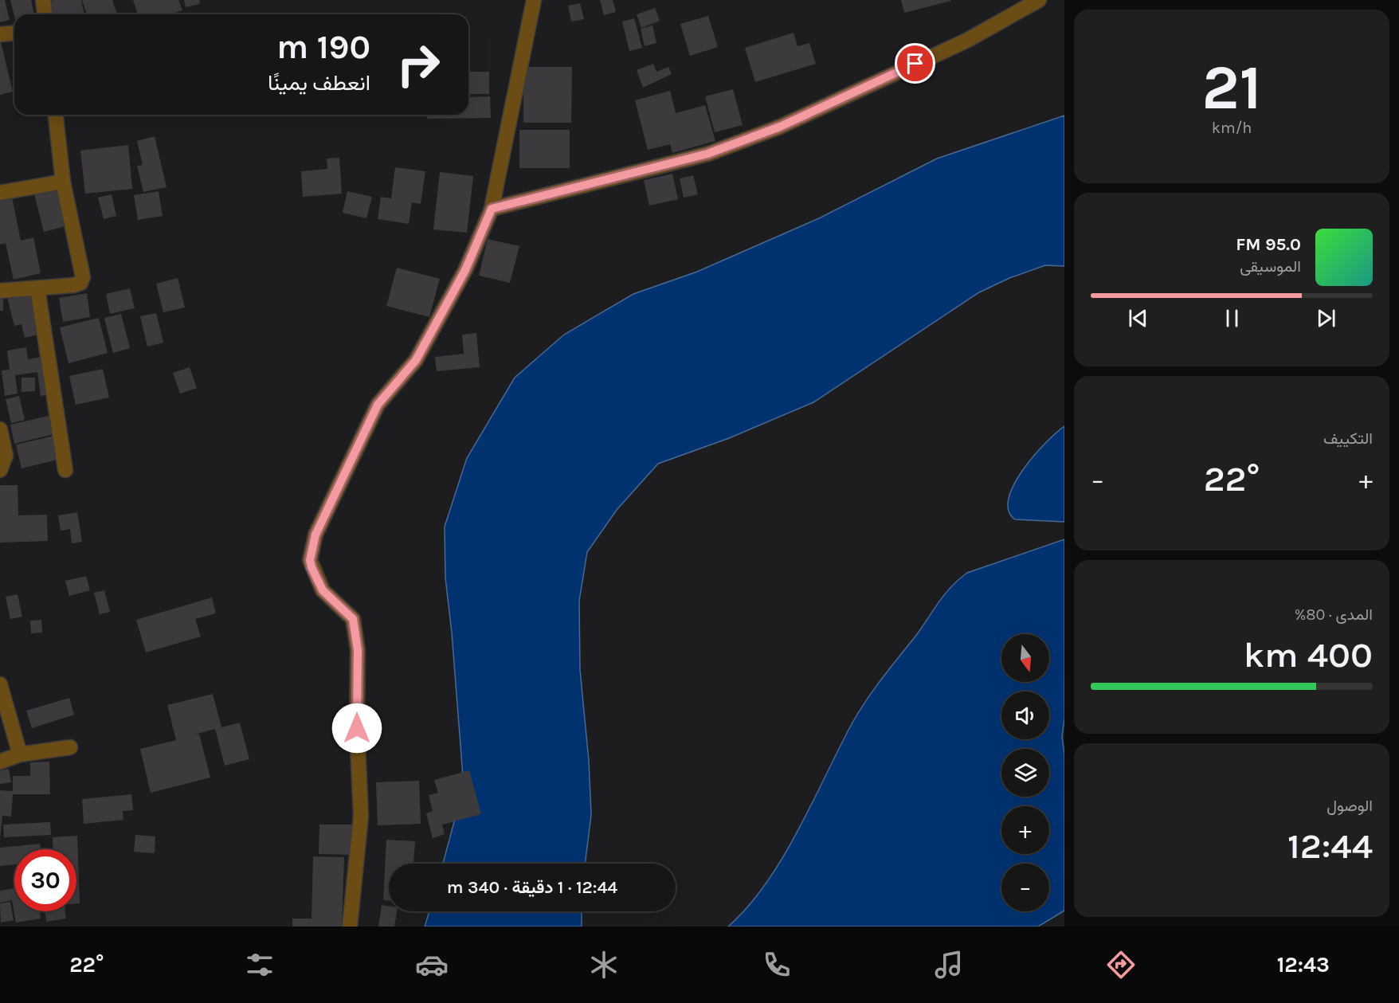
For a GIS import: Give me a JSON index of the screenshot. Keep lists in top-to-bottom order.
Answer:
{
  "north": "bottom",
  "page": {
    "tile": [
      ["21", "km/h"],
      "التكييف",
      ["المدى · 80%", "400 km"],
      ["الوصول", "12:44"]
    ],
    "turn": ["190 m", "انعطف يمينًا"],
    "song": ["95.0 FM", "الموسيقى"],
    "heat": ["−", "22°", "+"],
    "map_buttons": ["+", "−"],
    "limit": "30",
    "trip": "12:44 · 1 دقيقة · 340 m",
    "tabs": ["12:43", "22°"]
  }
}
